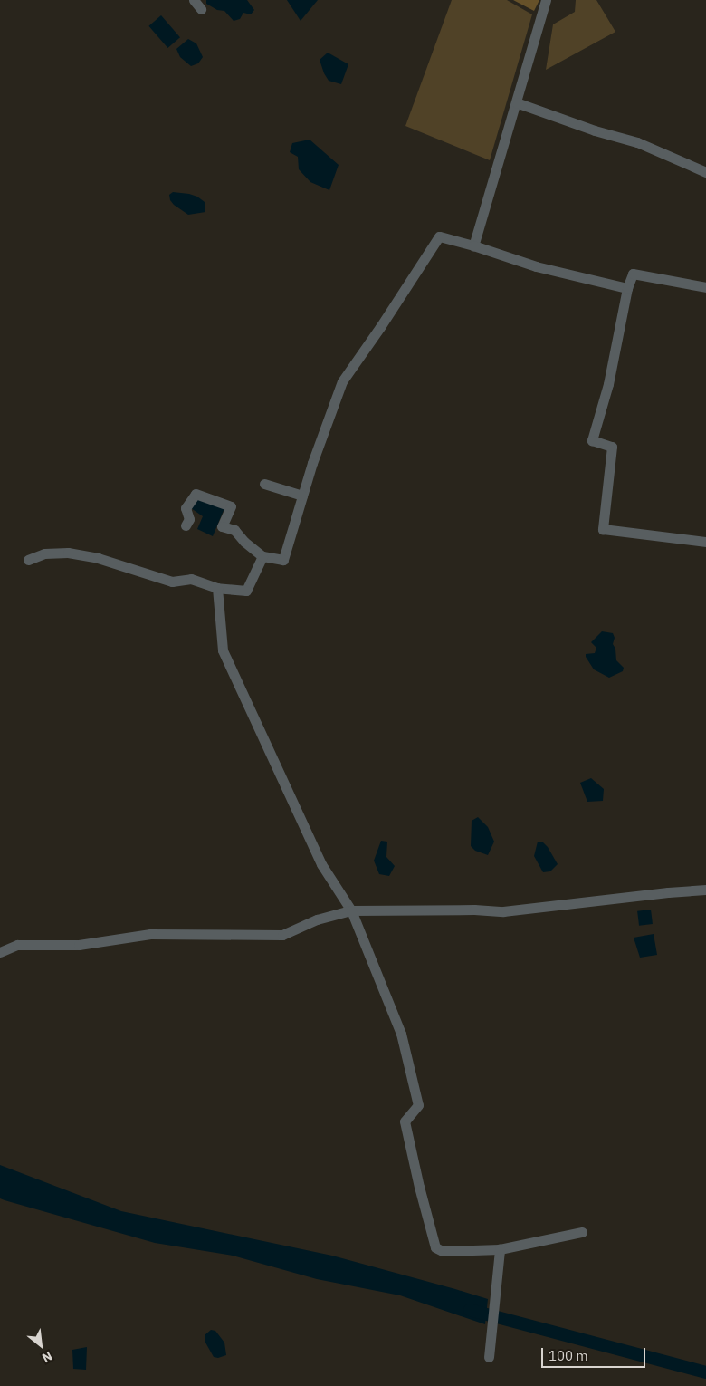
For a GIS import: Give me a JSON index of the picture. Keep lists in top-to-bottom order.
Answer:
{
  "scale_bar": "100 m",
  "north": "bottom right"
}
